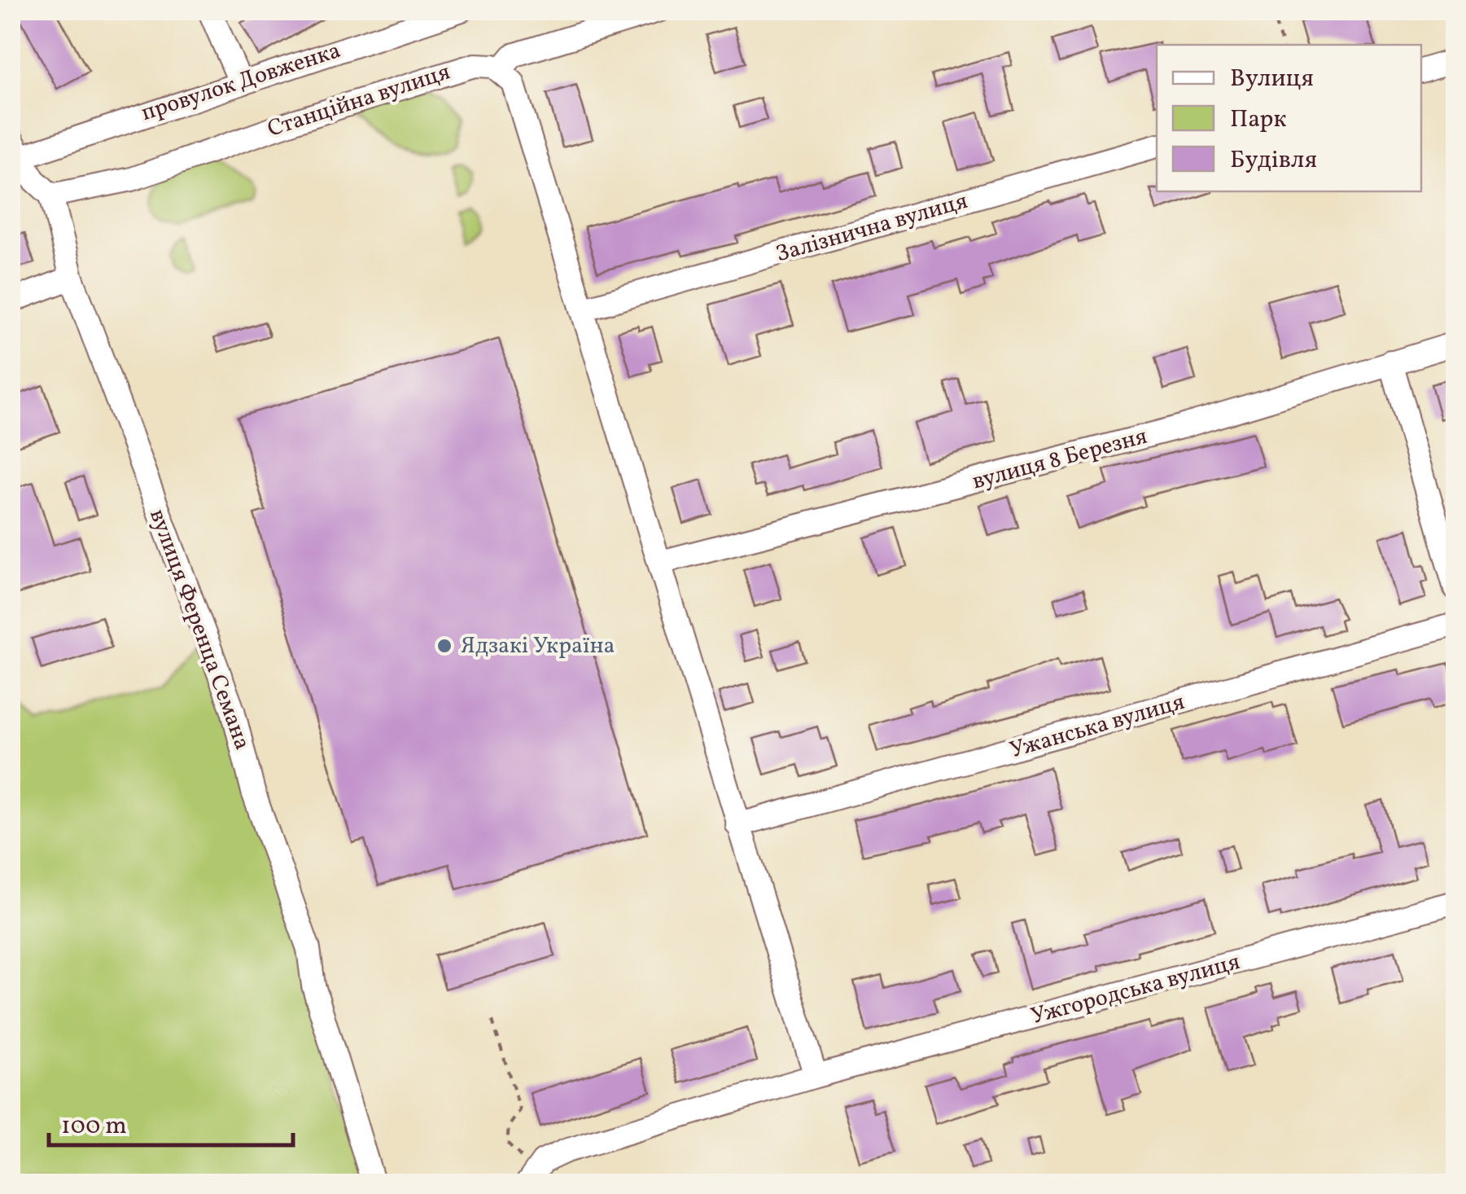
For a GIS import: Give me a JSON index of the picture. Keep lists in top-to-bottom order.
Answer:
{
  "streets": {
    "street": [
      "провулок Довженка",
      "Станційна вулиця",
      "Залізнична вулиця",
      "вулиця 8 Березня",
      "вулиця Ференца Семана",
      "Ужанська вулиця",
      "Ужгородська вулиця"
    ]
  },
  "crossings": [
    ["провулок Довженка", "вулиця Ференца Семана"],
    ["Станційна вулиця", "вулиця Ференца Семана"]
  ],
  "places": ["Ядзакі Україна"],
  "legend": ["Вулиця", "Парк", "Будівля"],
  "scale_bar": "100 m"
}
